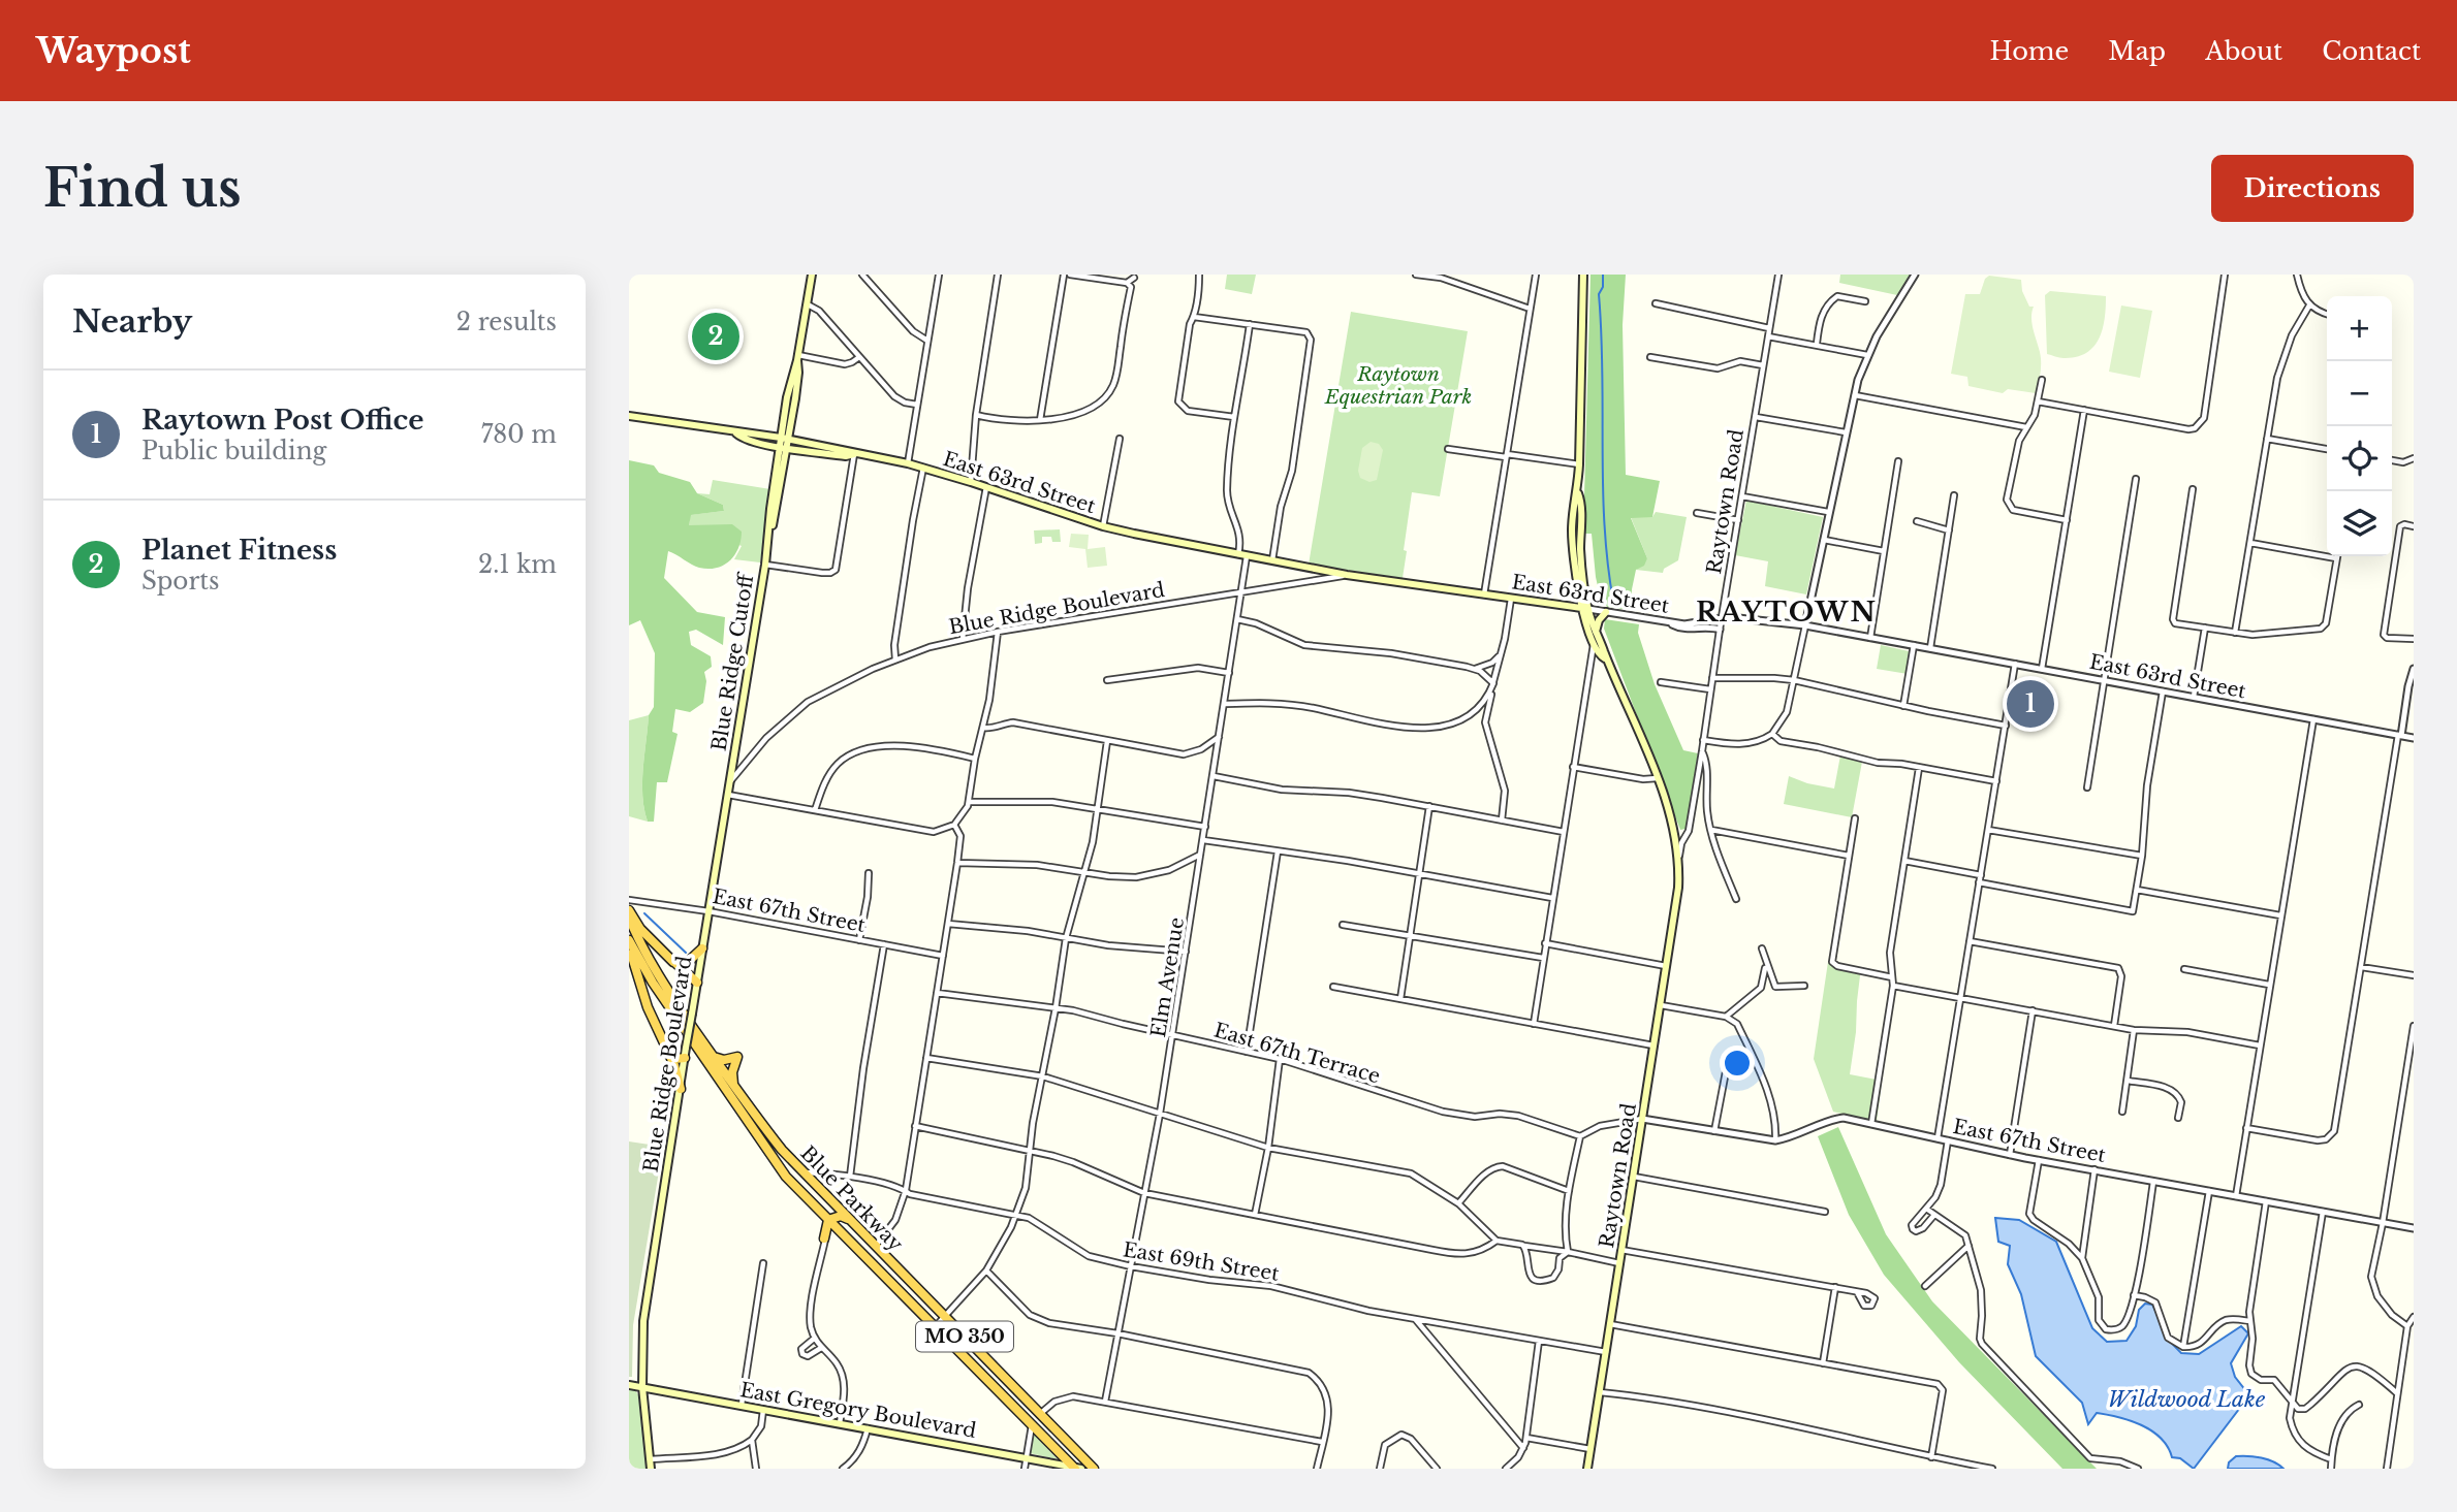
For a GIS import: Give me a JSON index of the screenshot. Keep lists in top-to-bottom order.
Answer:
{
  "streets": {
    "highway": ["Blue Parkway", "MO 350"],
    "main road": [
      "East 63rd Street",
      "Raytown Road",
      "Blue Ridge Boulevard",
      "Blue Ridge Cutoff",
      "East Gregory Boulevard"
    ],
    "street": [
      "East 67th Street",
      "Elm Avenue",
      "East 67th Terrace",
      "East 69th Street"
    ]
  },
  "crossings": [
    ["East 63rd Street", "Raytown Road"],
    ["East 63rd Street", "Blue Ridge Boulevard"],
    ["East 63rd Street", "Blue Ridge Cutoff"],
    ["East 63rd Street", "Elm Avenue"],
    ["Raytown Road", "East 67th Street"],
    ["Raytown Road", "East 69th Street"],
    ["Blue Ridge Boulevard", "Blue Ridge Cutoff"],
    ["Blue Ridge Boulevard", "East 67th Street"],
    ["Blue Ridge Boulevard", "Elm Avenue"],
    ["Blue Ridge Boulevard", "East Gregory Boulevard"],
    ["Elm Avenue", "East 67th Terrace"],
    ["Elm Avenue", "East 69th Street"],
    ["Blue Parkway", "East 69th Street"],
    ["Blue Parkway", "East Gregory Boulevard"]
  ],
  "districts": ["RAYTOWN"],
  "water": ["Wildwood Lake"],
  "parks": ["Raytown Equestrian Park"],
  "page": {
    "header": "Waypost",
    "nav": [
      "Home",
      "Map",
      "About",
      "Contact"
    ],
    "buttons": "Directions",
    "title": "Find us",
    "heading": ["Nearby", "2 results"],
    "map_buttons": ["+", "−"],
    "pins": ["2", "1"],
    "list": [
      {
        "mark": "1",
        "name": "Raytown Post Office",
        "note": "Public building",
        "value": "780 m"
      },
      {
        "mark": "2",
        "name": "Planet Fitness",
        "note": "Sports",
        "value": "2.1 km"
      }
    ]
  }
}
